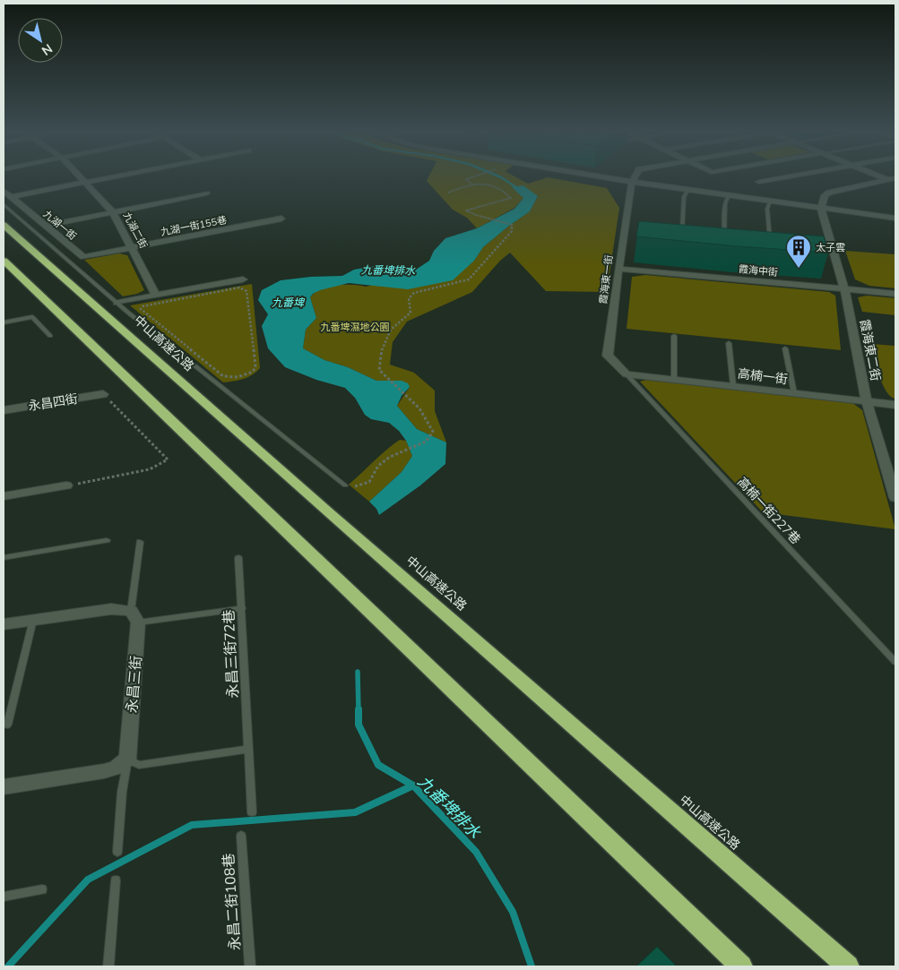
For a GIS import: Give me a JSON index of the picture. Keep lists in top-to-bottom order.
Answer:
{
  "streets": {
    "highway": ["中山高速公路"],
    "street": [
      "九湖一街",
      "九湖一街155巷",
      "九湖二街",
      "霞海中街",
      "霞海東一街",
      "霞海東二街",
      "高楠一街",
      "永昌四街",
      "永昌三街"
    ],
    "lane": ["高楠一街227巷", "永昌三街72巷", "永昌二街108巷"]
  },
  "crossings": [
    ["九湖一街", "九湖一街155巷"],
    ["九湖一街155巷", "九湖二街"],
    ["霞海中街", "霞海東一街"],
    ["霞海中街", "霞海東二街"],
    ["霞海東一街", "高楠一街"],
    ["霞海東一街", "高楠一街227巷"],
    ["霞海東二街", "高楠一街"],
    ["高楠一街", "高楠一街227巷"]
  ],
  "water": ["九番埤排水", "九番埤"],
  "parks": ["九番埤濕地公園"],
  "places": {
    "building": ["太子雲"]
  },
  "north": "bottom right"
}
